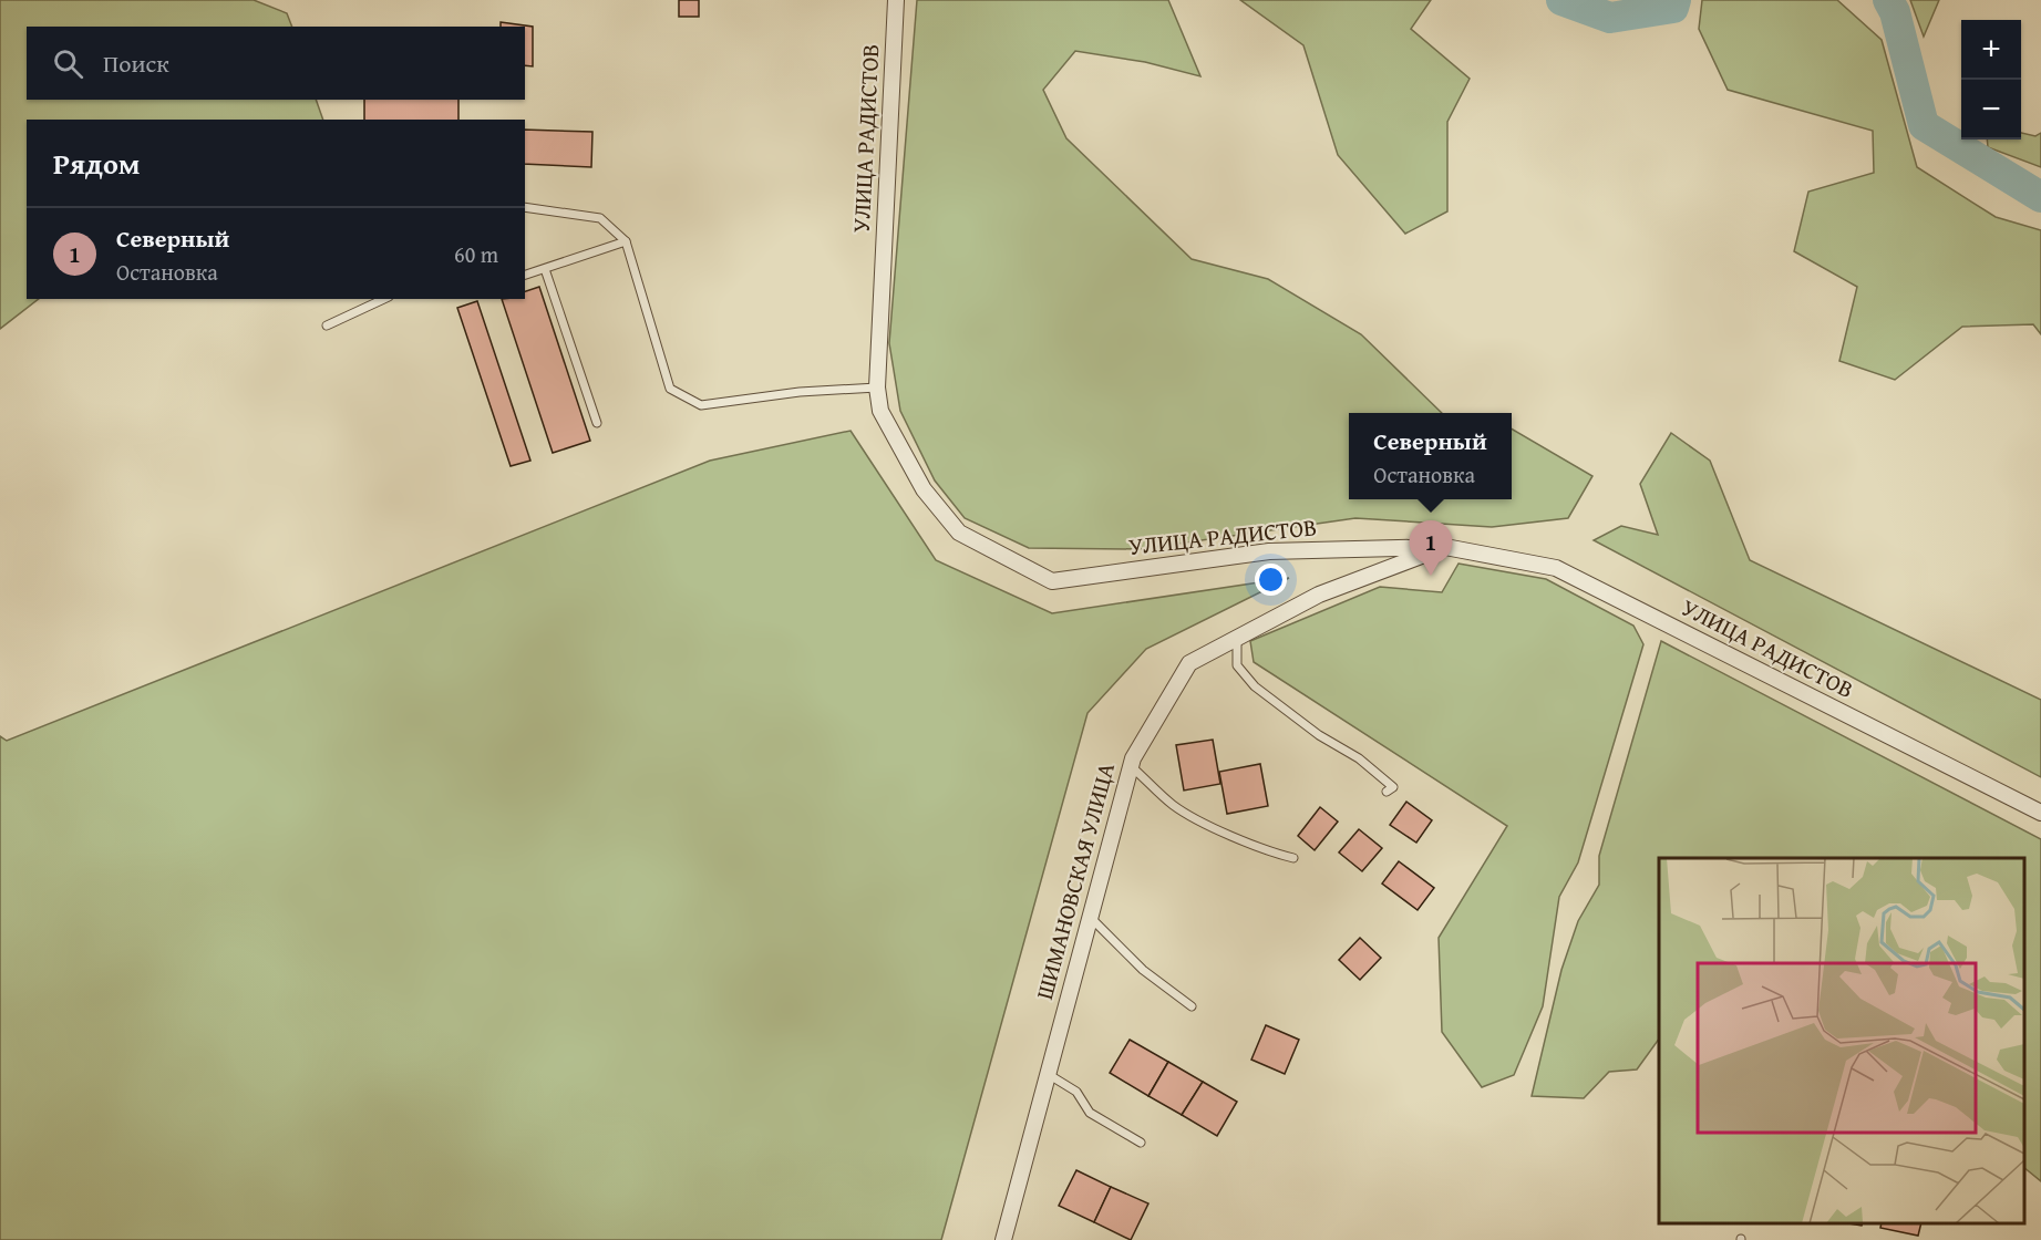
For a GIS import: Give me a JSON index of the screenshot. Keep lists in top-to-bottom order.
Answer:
{
  "streets": {
    "street": ["УЛИЦА РАДИСТОВ", "ШИМАНОВСКАЯ УЛИЦА"]
  },
  "crossings": [
    ["УЛИЦА РАДИСТОВ", "ШИМАНОВСКАЯ УЛИЦА"]
  ],
  "page": {
    "map_buttons": ["+", "−"],
    "search": "Поиск",
    "heading": "Рядом",
    "list": [
      {
        "mark": "1",
        "name": "Северный",
        "note": "Остановка",
        "value": "60 m"
      }
    ],
    "popup": ["Северный", "Остановка"],
    "pins": "1"
  }
}
